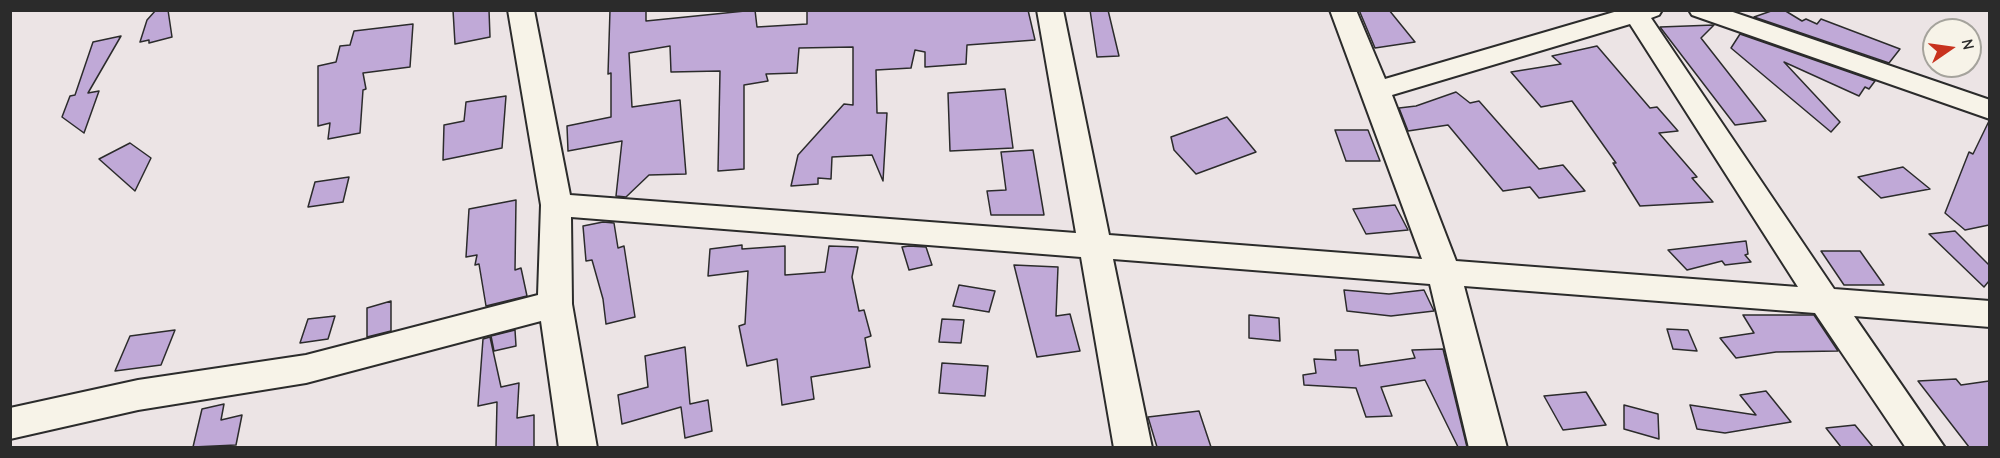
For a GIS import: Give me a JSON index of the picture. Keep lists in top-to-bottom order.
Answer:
{
  "north": "right"
}
